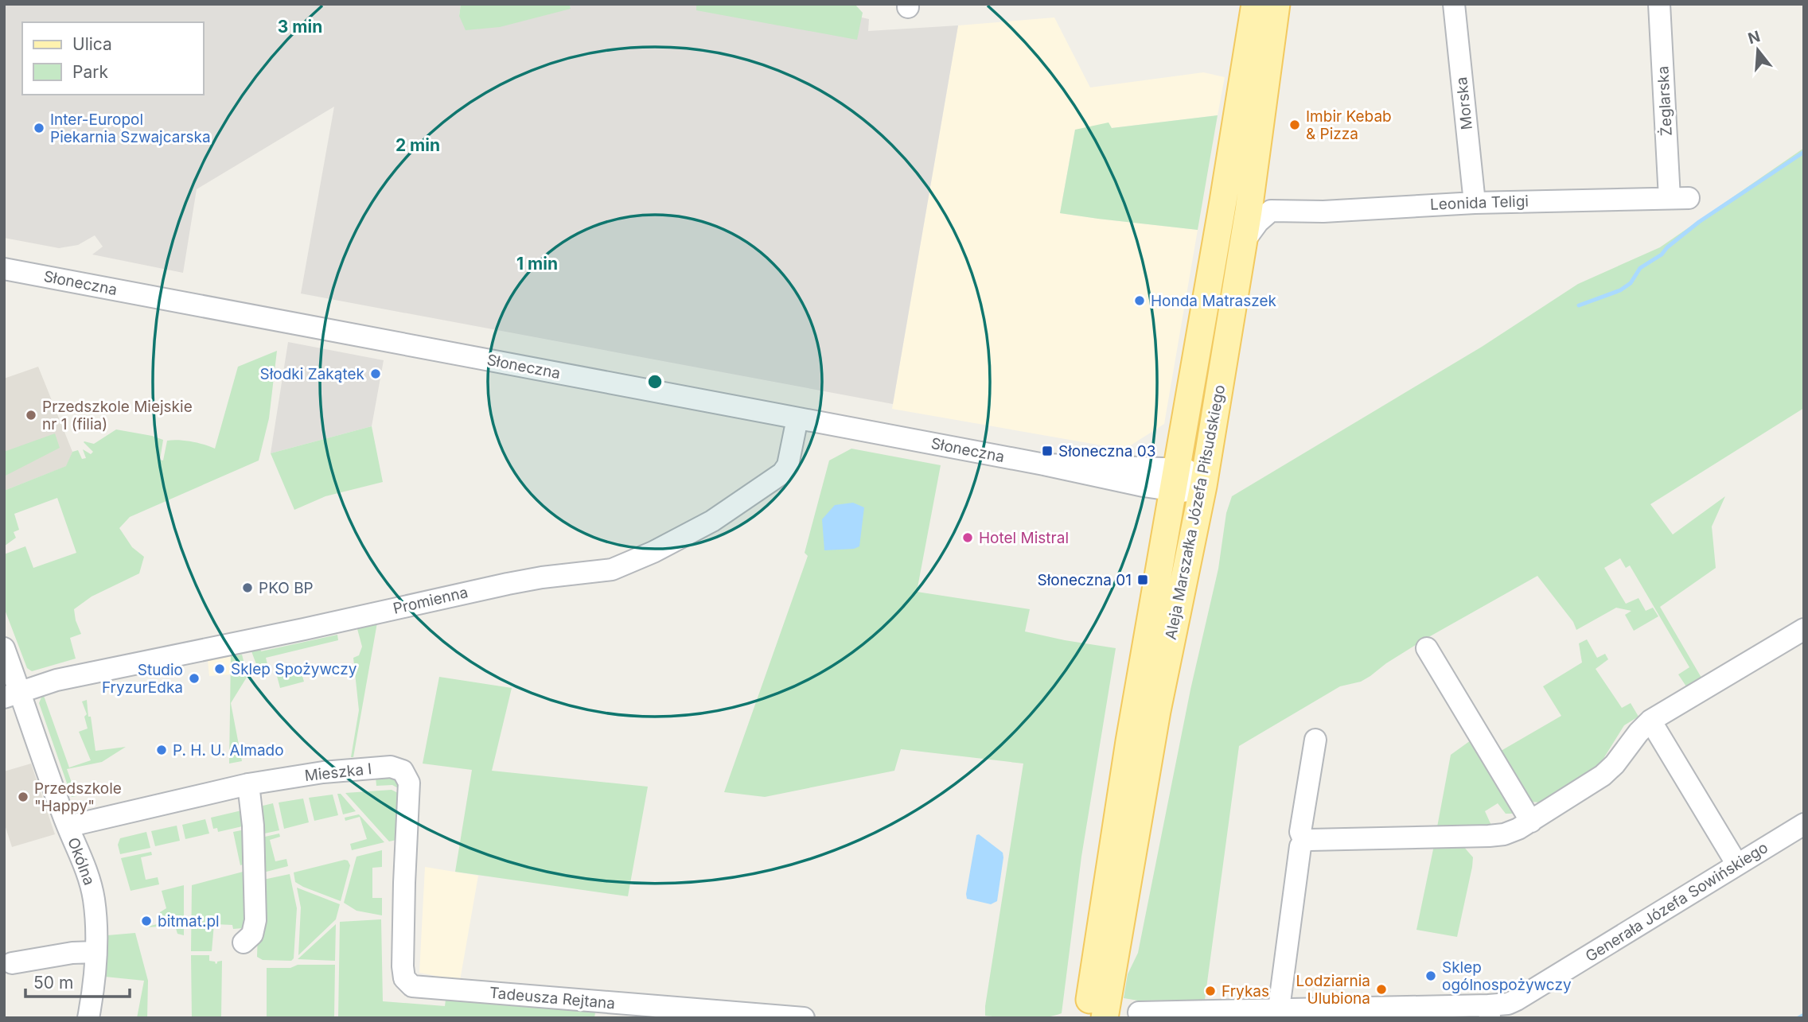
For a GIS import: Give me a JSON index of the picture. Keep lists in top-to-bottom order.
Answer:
{
  "streets": {
    "main road": ["Aleja Marszałka Józefa Piłsudskiego"],
    "street": [
      "Żeglarska",
      "Morska",
      "Leonida Teligi",
      "Słoneczna",
      "Promienna",
      "Mieszka I",
      "Okólna",
      "Generała Józefa Sowińskiego",
      "Tadeusza Rejtana"
    ]
  },
  "crossings": [
    ["Żeglarska", "Leonida Teligi"],
    ["Morska", "Leonida Teligi"],
    ["Słoneczna", "Aleja Marszałka Józefa Piłsudskiego"],
    ["Słoneczna", "Promienna"],
    ["Promienna", "Okólna"],
    ["Mieszka I", "Okólna"],
    ["Mieszka I", "Tadeusza Rejtana"]
  ],
  "places": {
    "other": [
      "Imbir Kebab & Pizza",
      "Inter-Europol Piekarnia Szwajcarska",
      "Honda Matraszek",
      "Słodki Zakątek",
      "Przedszkole Miejskie nr 1 (filia)",
      "Hotel Mistral",
      "PKO BP",
      "Sklep Spożywczy",
      "Studio FryzurEdka",
      "P. H. U. Almado",
      "Przedszkole \"Happy\"",
      "bitmat.pl",
      "Sklep ogólnospożywczy",
      "Lodziarnia Ulubiona",
      "Frykas"
    ],
    "transit": ["Słoneczna 03", "Słoneczna 01"]
  },
  "legend": ["Ulica", "Park"],
  "scale_bar": "50 m",
  "north": "top",
  "rings": ["3 min", "2 min", "1 min"]
}
